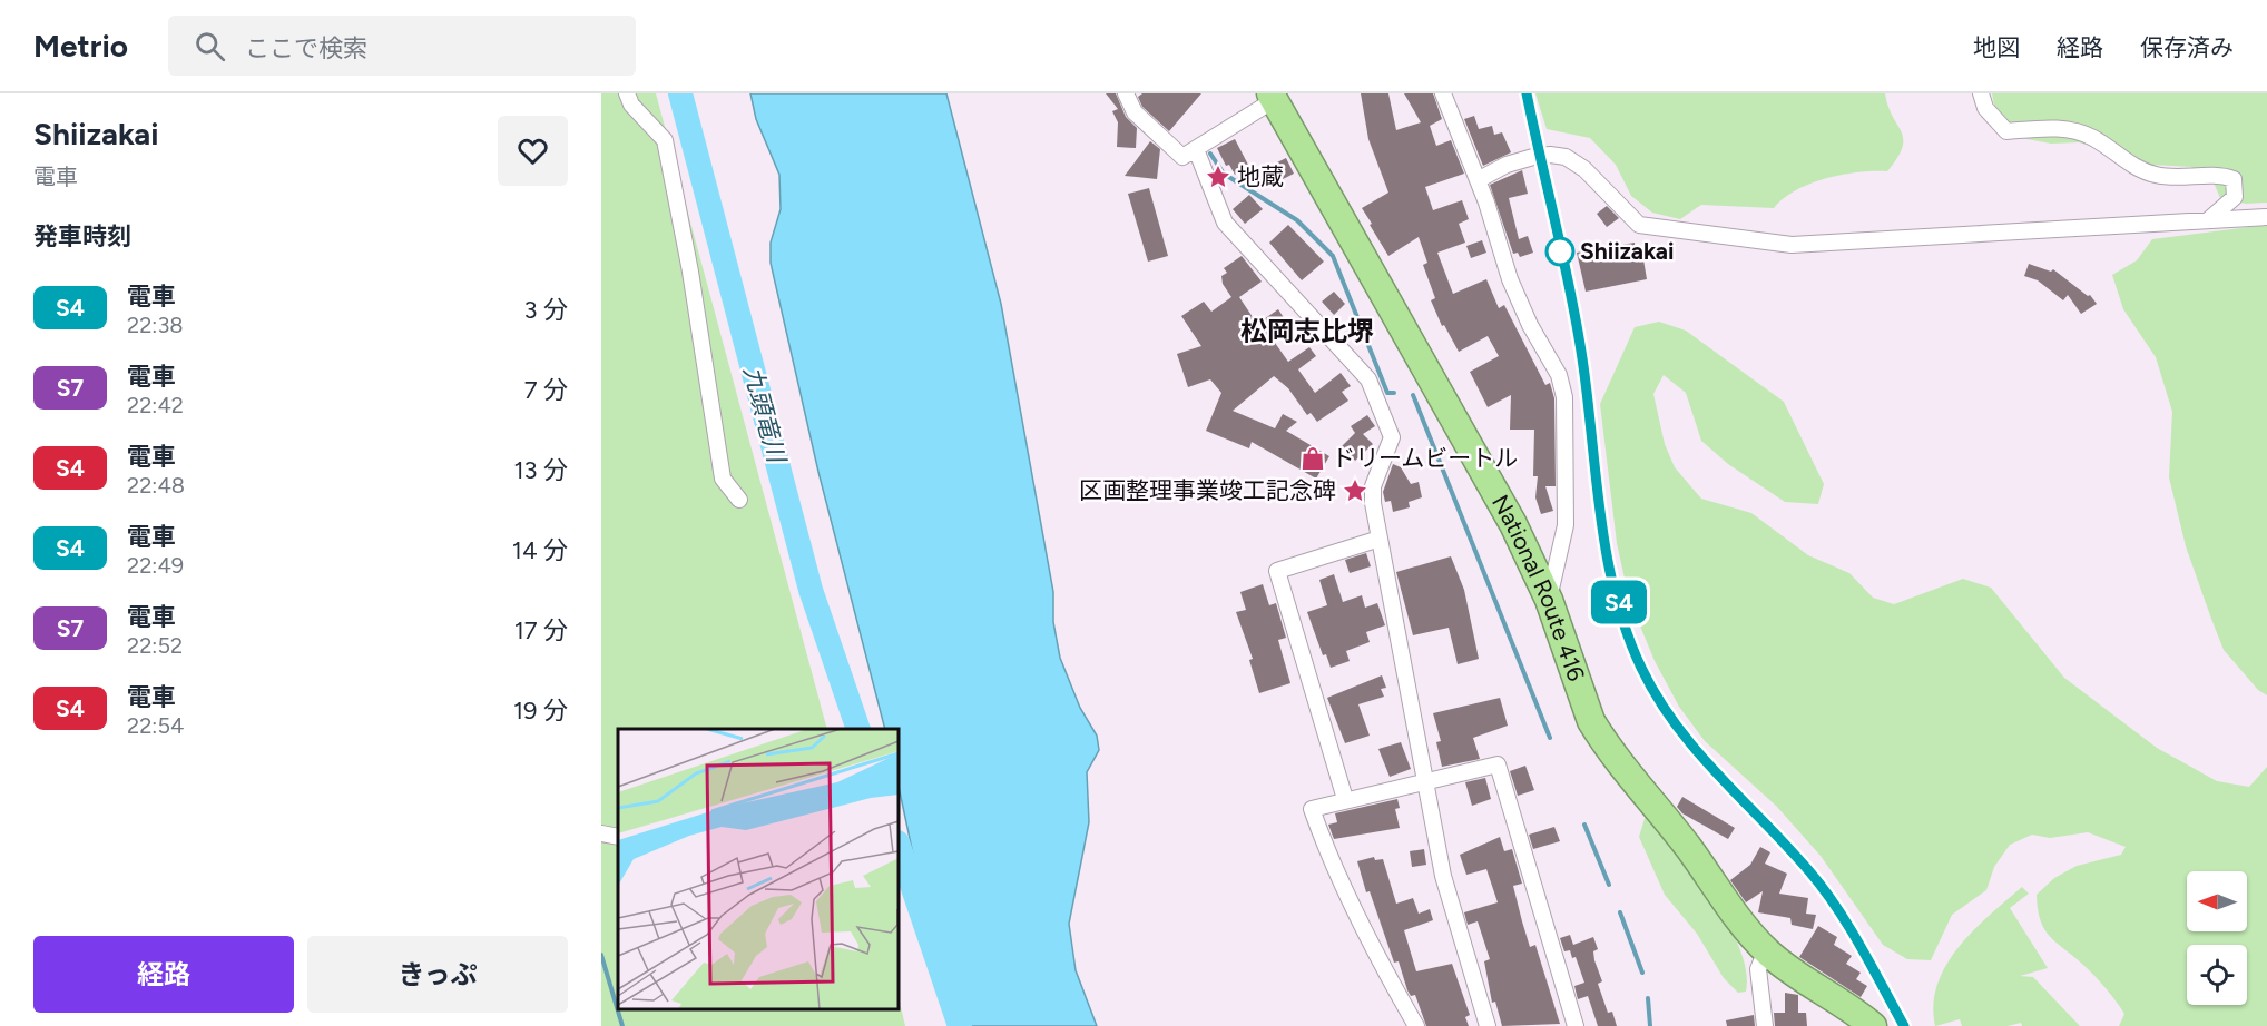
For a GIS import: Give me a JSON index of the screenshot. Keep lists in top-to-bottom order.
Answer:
{
  "streets": {
    "highway": ["National Route 416"]
  },
  "districts": ["松岡志比堺"],
  "water": ["九頭竜川"],
  "places": {
    "place": ["地蔵", "区画整理事業竣工記念碑"],
    "other": ["Shiizakai"],
    "shop": ["ドリームビートル"]
  },
  "north": "left",
  "page": {
    "header": "Metrio",
    "search": "ここで検索",
    "nav": ["地図", "経路", "保存済み"],
    "heading": [
      ["Shiizakai", "電車"],
      "発車時刻"
    ],
    "on_map": "S4",
    "list": [
      {
        "mark": "S4",
        "name": "電車",
        "note": "22:38",
        "value": "3 分"
      },
      {
        "mark": "S7",
        "name": "電車",
        "note": "22:42",
        "value": "7 分"
      },
      {
        "mark": "S4",
        "name": "電車",
        "note": "22:48",
        "value": "13 分"
      },
      {
        "mark": "S4",
        "name": "電車",
        "note": "22:49",
        "value": "14 分"
      },
      {
        "mark": "S7",
        "name": "電車",
        "note": "22:52",
        "value": "17 分"
      },
      {
        "mark": "S4",
        "name": "電車",
        "note": "22:54",
        "value": "19 分"
      }
    ],
    "buttons": ["経路", "きっぷ"]
  }
}
